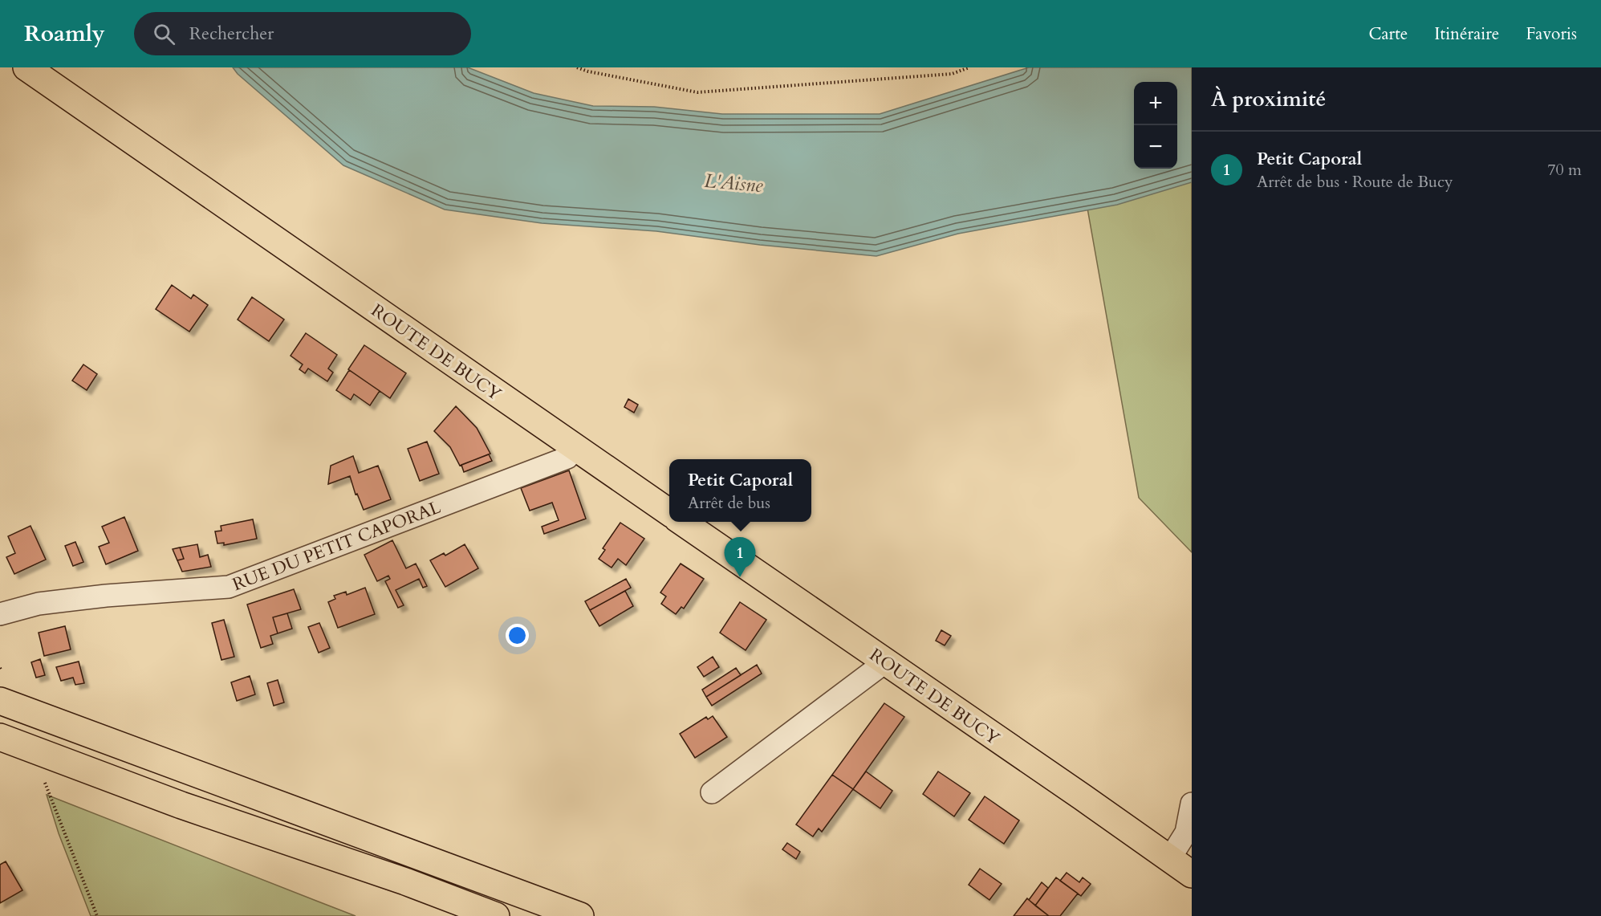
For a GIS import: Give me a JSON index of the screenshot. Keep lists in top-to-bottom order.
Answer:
{
  "streets": {
    "main road": ["ROUTE DE BUCY"],
    "street": ["RUE DU PETIT CAPORAL"]
  },
  "crossings": [
    ["ROUTE DE BUCY", "RUE DU PETIT CAPORAL"]
  ],
  "water": ["L'Aisne"],
  "page": {
    "header": "Roamly",
    "search": "Rechercher",
    "nav": ["Carte", "Itinéraire", "Favoris"],
    "heading": "À proximité",
    "map_buttons": ["+", "−"],
    "list": [
      {
        "mark": "1",
        "name": "Petit Caporal",
        "note": "Arrêt de bus · Route de Bucy",
        "value": "70 m"
      }
    ],
    "popup": ["Petit Caporal", "Arrêt de bus"],
    "pins": "1"
  }
}
